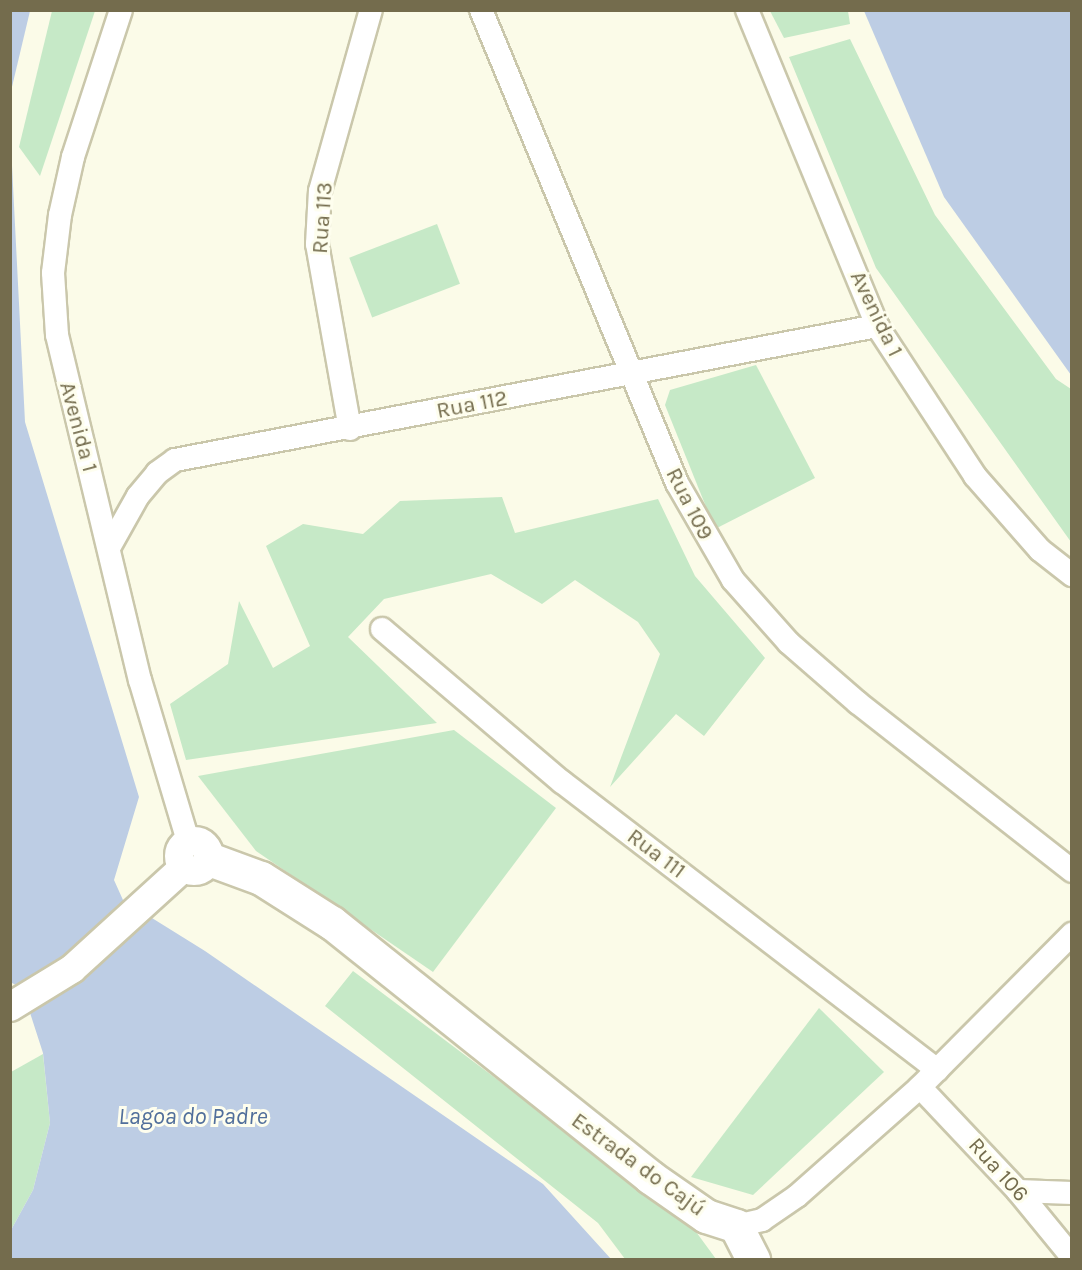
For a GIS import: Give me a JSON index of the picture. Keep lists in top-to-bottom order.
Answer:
{
  "streets": {
    "main road": ["Estrada do Cajú"],
    "street": [
      "Rua 113",
      "Avenida 1",
      "Rua 112",
      "Rua 109",
      "Rua 111",
      "Rua 106"
    ]
  },
  "crossings": [
    ["Rua 113", "Rua 112"],
    ["Avenida 1", "Rua 112"],
    ["Avenida 1", "Estrada do Cajú"],
    ["Rua 112", "Rua 109"]
  ],
  "water": ["Lagoa do Padre"]
}
